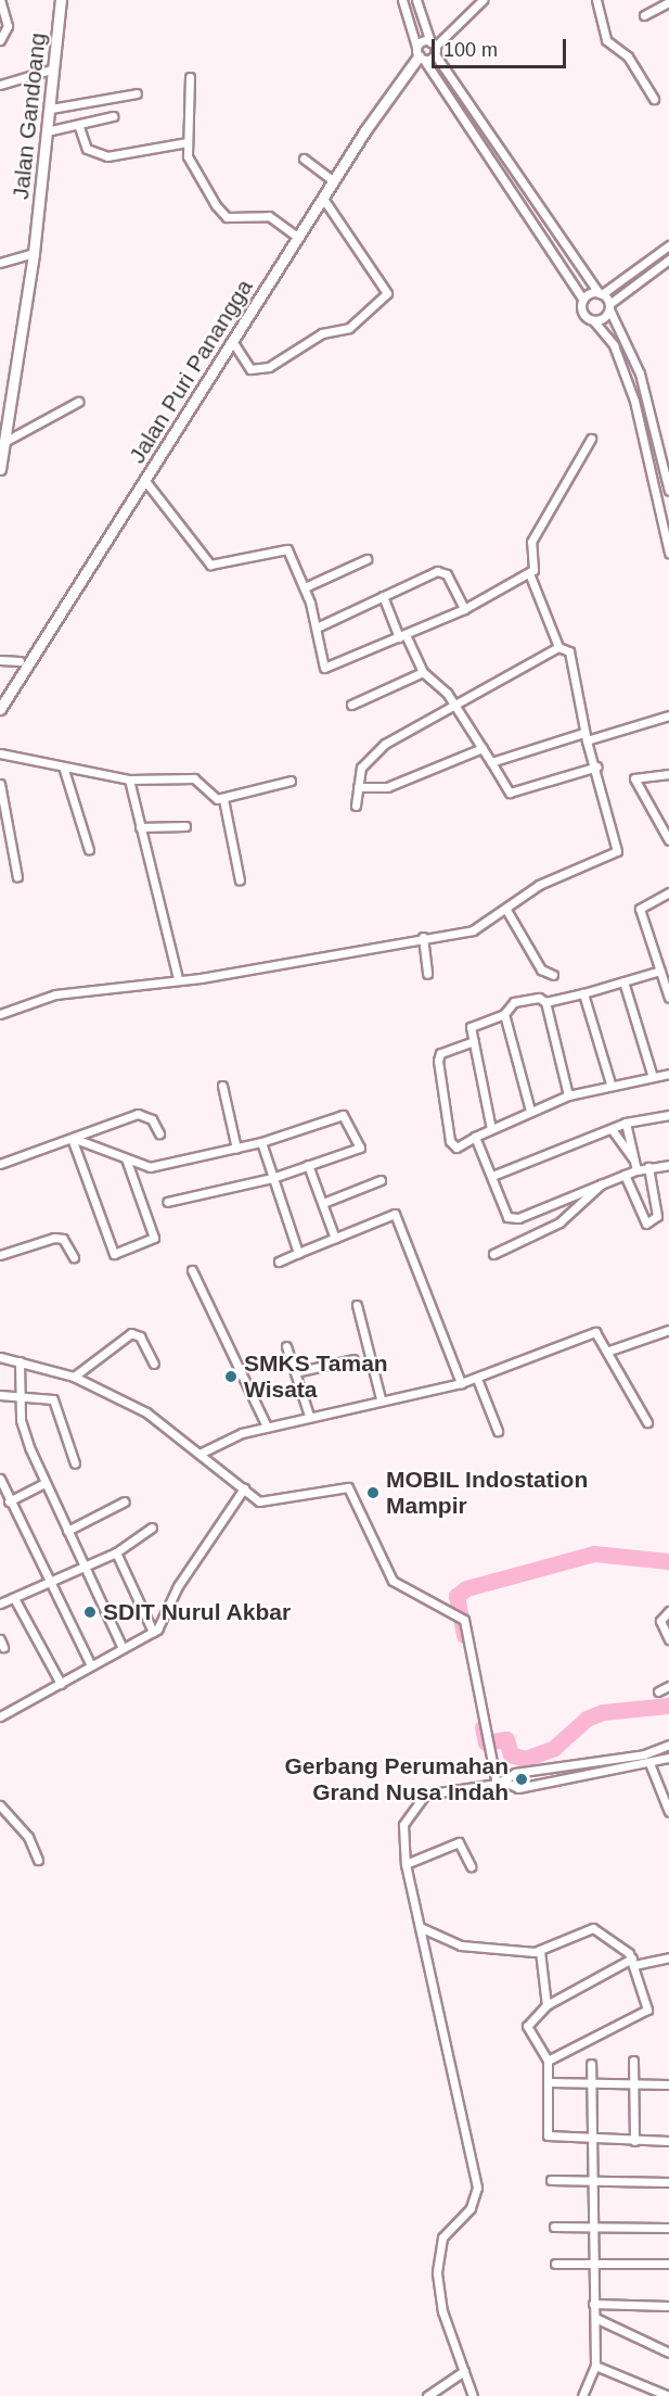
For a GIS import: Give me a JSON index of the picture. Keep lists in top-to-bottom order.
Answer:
{
  "streets": {
    "street": ["Jalan Gandoang", "Jalan Puri Panangga"]
  },
  "places": [
    "SMKS Taman Wisata",
    "MOBIL Indostation Mampir",
    "SDIT Nurul Akbar",
    "Gerbang Perumahan Grand Nusa Indah"
  ],
  "scale_bar": "100 m"
}
